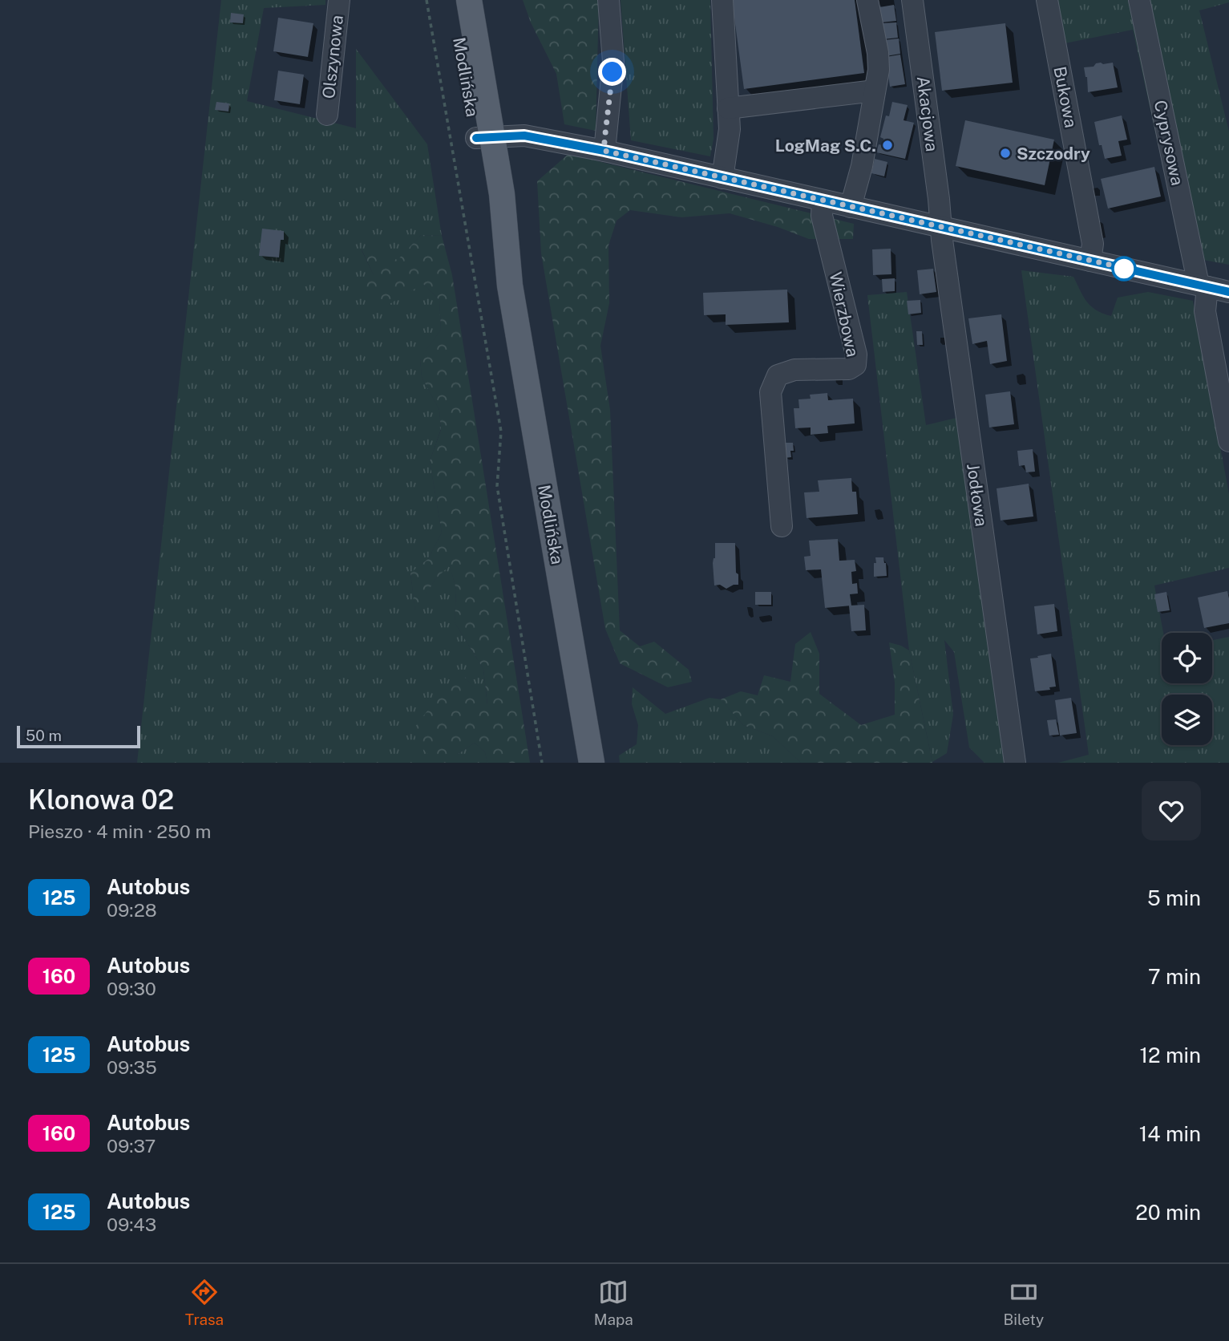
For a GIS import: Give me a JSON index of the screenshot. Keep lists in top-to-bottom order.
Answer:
{
  "streets": {
    "main road": ["Modlińska"],
    "street": [
      "Olszynowa",
      "Bukowa",
      "Akacjowa",
      "Cyprysowa",
      "Wierzbowa",
      "Jodłowa"
    ]
  },
  "crossings": [
    ["Akacjowa", "Jodłowa"]
  ],
  "places": ["LogMag S.C.", "Szczodry"],
  "lines": ["bus line 125"],
  "scale_bar": "50 m",
  "page": {
    "scale": "50 m",
    "heading": ["Klonowa 02", "Pieszo · 4 min · 250 m"],
    "list": [
      {
        "mark": "125",
        "name": "Autobus",
        "note": "09:28",
        "value": "5 min"
      },
      {
        "mark": "160",
        "name": "Autobus",
        "note": "09:30",
        "value": "7 min"
      },
      {
        "mark": "125",
        "name": "Autobus",
        "note": "09:35",
        "value": "12 min"
      },
      {
        "mark": "160",
        "name": "Autobus",
        "note": "09:37",
        "value": "14 min"
      },
      {
        "mark": "125",
        "name": "Autobus",
        "note": "09:43",
        "value": "20 min"
      }
    ],
    "tabs": ["Trasa", "Mapa", "Bilety"]
  }
}
